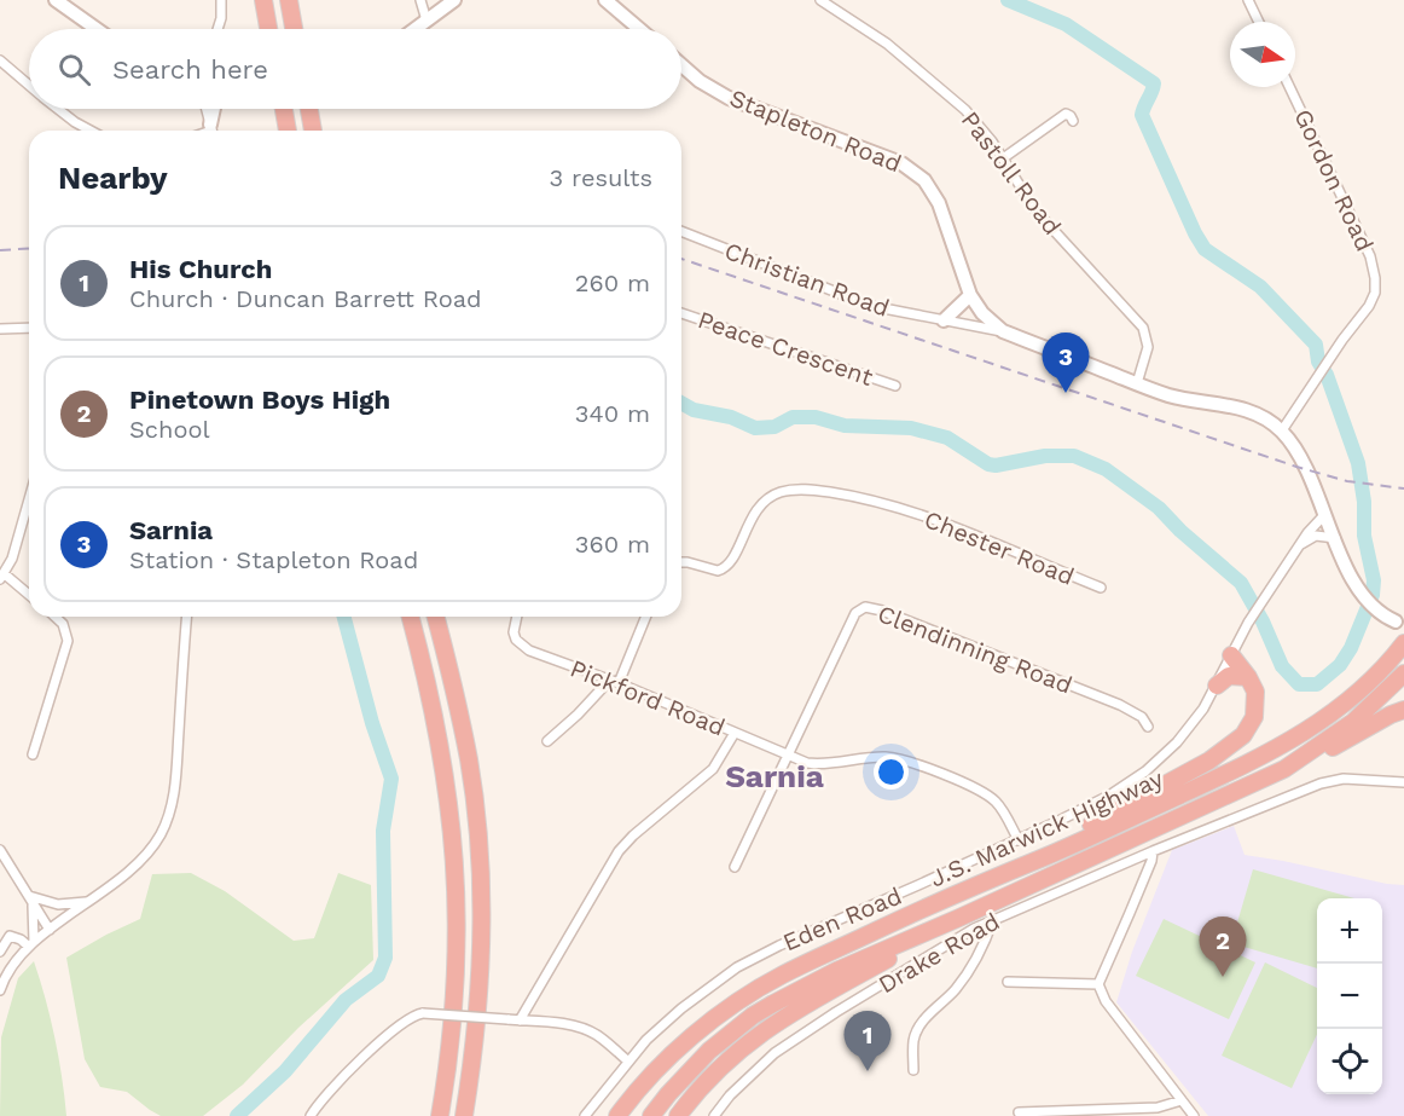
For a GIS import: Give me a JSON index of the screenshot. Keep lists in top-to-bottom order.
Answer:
{
  "streets": {
    "highway": ["J.S. Marwick Highway"],
    "main road": ["Stapleton Road"],
    "street": [
      "Pastoll Road",
      "Gordon Road",
      "Christian Road",
      "Peace Crescent",
      "Chester Road",
      "Clendinning Road",
      "Pickford Road",
      "Eden Road",
      "Drake Road"
    ]
  },
  "crossings": [
    ["Stapleton Road", "Pastoll Road"],
    ["Stapleton Road", "Gordon Road"],
    ["Stapleton Road", "Christian Road"],
    ["Stapleton Road", "Eden Road"],
    ["Clendinning Road", "Pickford Road"],
    ["Pickford Road", "Eden Road"]
  ],
  "districts": ["Sarnia"],
  "north": "right",
  "page": {
    "search": "Search here",
    "heading": ["Nearby", "3 results"],
    "list": [
      {
        "mark": "1",
        "name": "His Church",
        "note": "Church · Duncan Barrett Road",
        "value": "260 m"
      },
      {
        "mark": "2",
        "name": "Pinetown Boys High",
        "note": "School",
        "value": "340 m"
      },
      {
        "mark": "3",
        "name": "Sarnia",
        "note": "Station · Stapleton Road",
        "value": "360 m"
      }
    ],
    "pins": ["3", "2", "1"],
    "map_buttons": ["+", "−"]
  }
}
